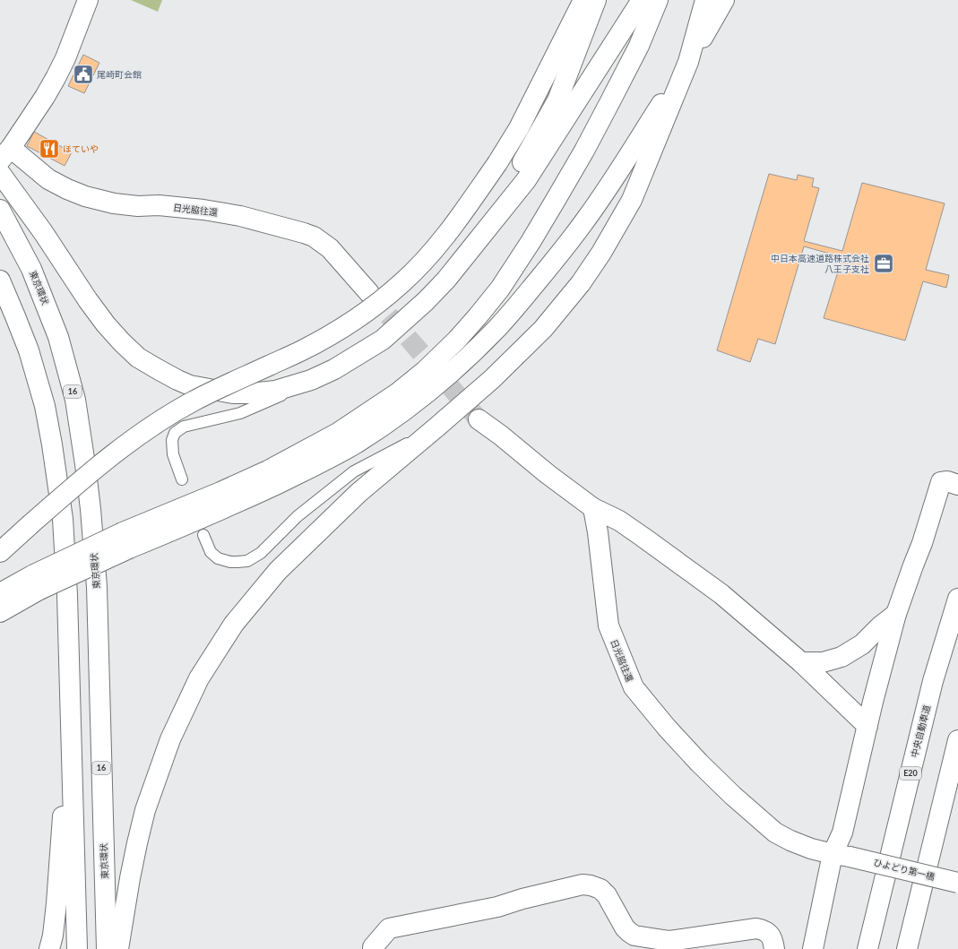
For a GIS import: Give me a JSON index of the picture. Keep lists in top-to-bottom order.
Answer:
{
  "streets": {
    "main road": [
      "日光脇往還",
      "東京環状",
      "16",
      "中央自動車道",
      "E20",
      "ひよどり第一橋"
    ]
  },
  "crossings": [
    ["日光脇往還", "ひよどり第一橋"]
  ],
  "places": {
    "public building": ["尾崎町会館"],
    "restaurant": ["ほていや"],
    "office": ["中日本高速道路株式会社 八王子支社"]
  }
}
